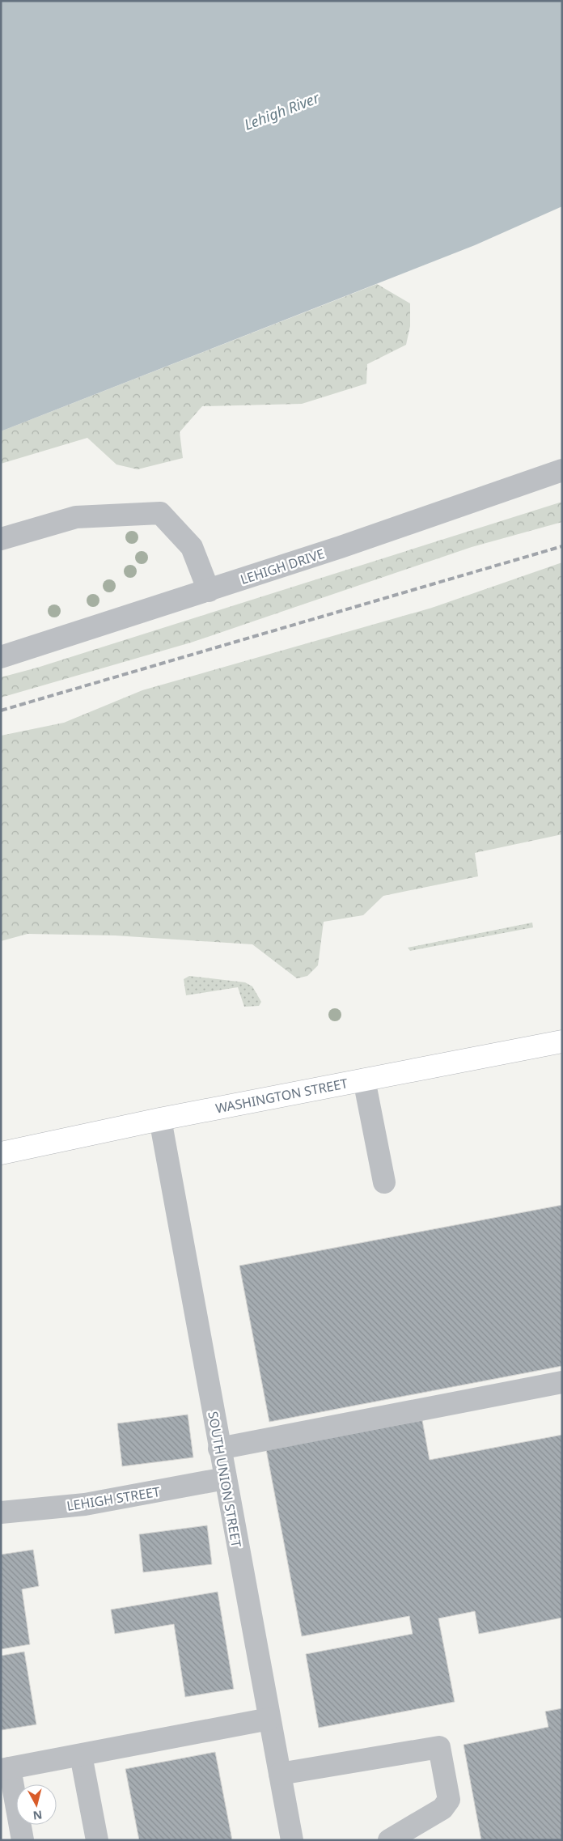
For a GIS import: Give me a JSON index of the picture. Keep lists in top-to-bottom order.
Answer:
{
  "streets": {
    "main road": ["WASHINGTON STREET"],
    "street": ["LEHIGH DRIVE", "SOUTH UNION STREET", "LEHIGH STREET"]
  },
  "crossings": [
    ["WASHINGTON STREET", "SOUTH UNION STREET"],
    ["SOUTH UNION STREET", "LEHIGH STREET"]
  ],
  "water": ["Lehigh River"],
  "north": "bottom"
}
